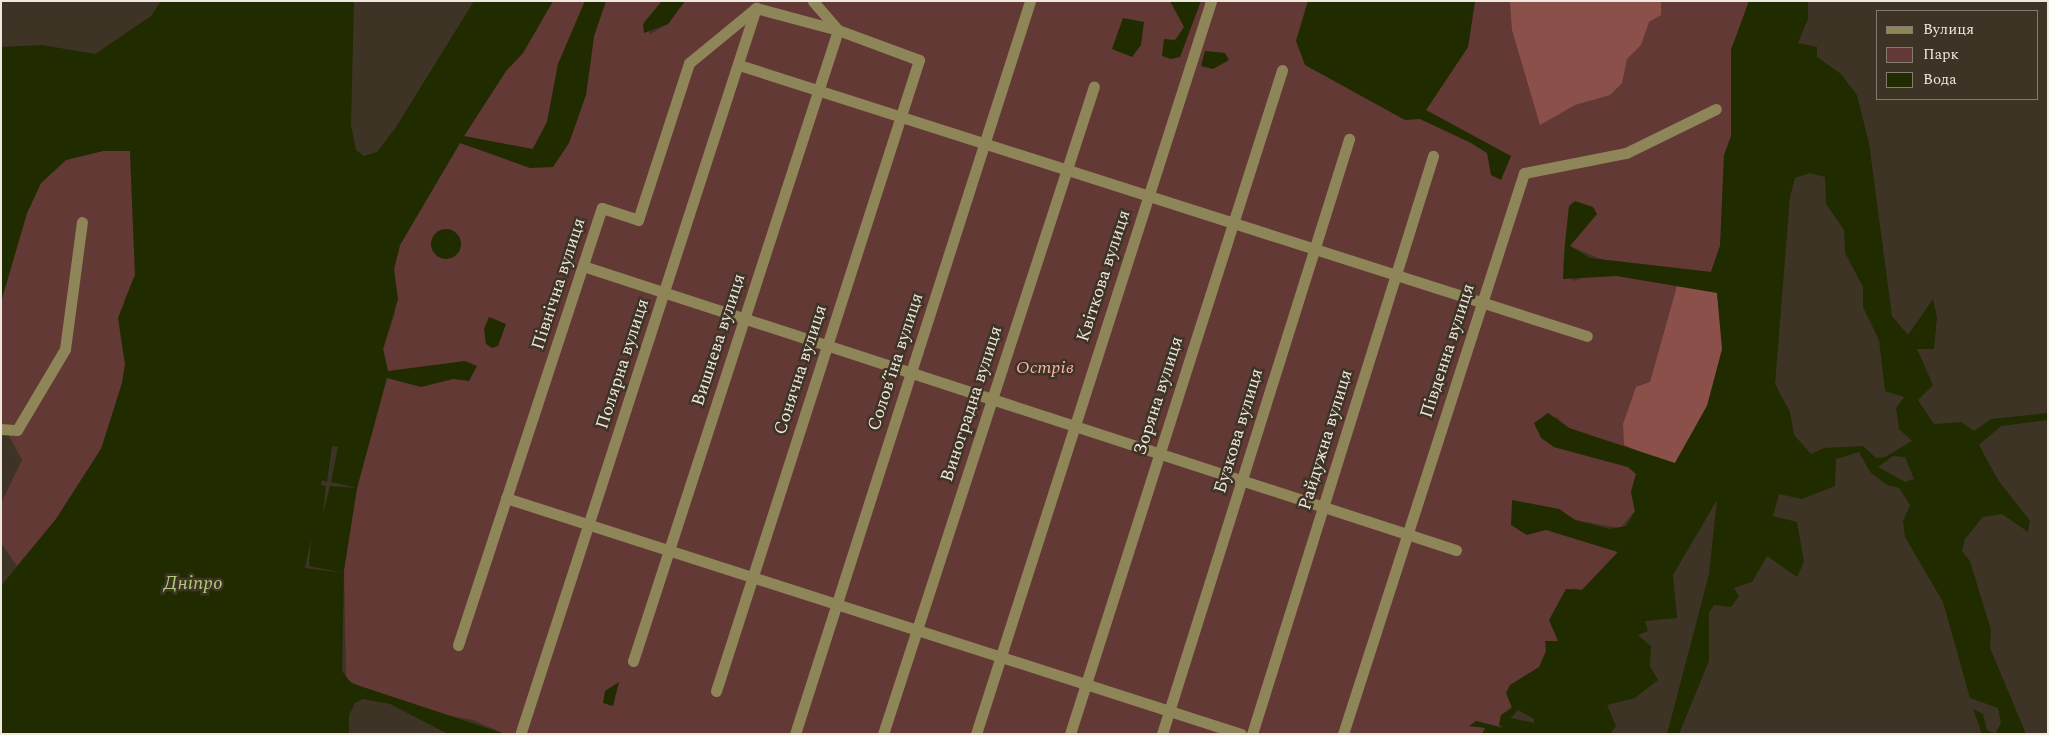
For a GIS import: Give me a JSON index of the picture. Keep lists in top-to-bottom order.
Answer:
{
  "streets": {
    "street": [
      "Квіткова вулиця",
      "Північна вулиця",
      "Вишнева вулиця",
      "Південна вулиця",
      "Соловʼїна вулиця",
      "Полярна вулиця",
      "Сонячна вулиця",
      "Зоряна вулиця",
      "Виноградна вулиця",
      "Бузкова вулиця",
      "Райдужна вулиця"
    ]
  },
  "crossings": [
    ["Північна вулиця", "Полярна вулиця"],
    ["Вишнева вулиця", "Сонячна вулиця"]
  ],
  "water": ["Дніпро"],
  "parks": ["Острів"],
  "legend": ["Вулиця", "Парк", "Вода"]
}
